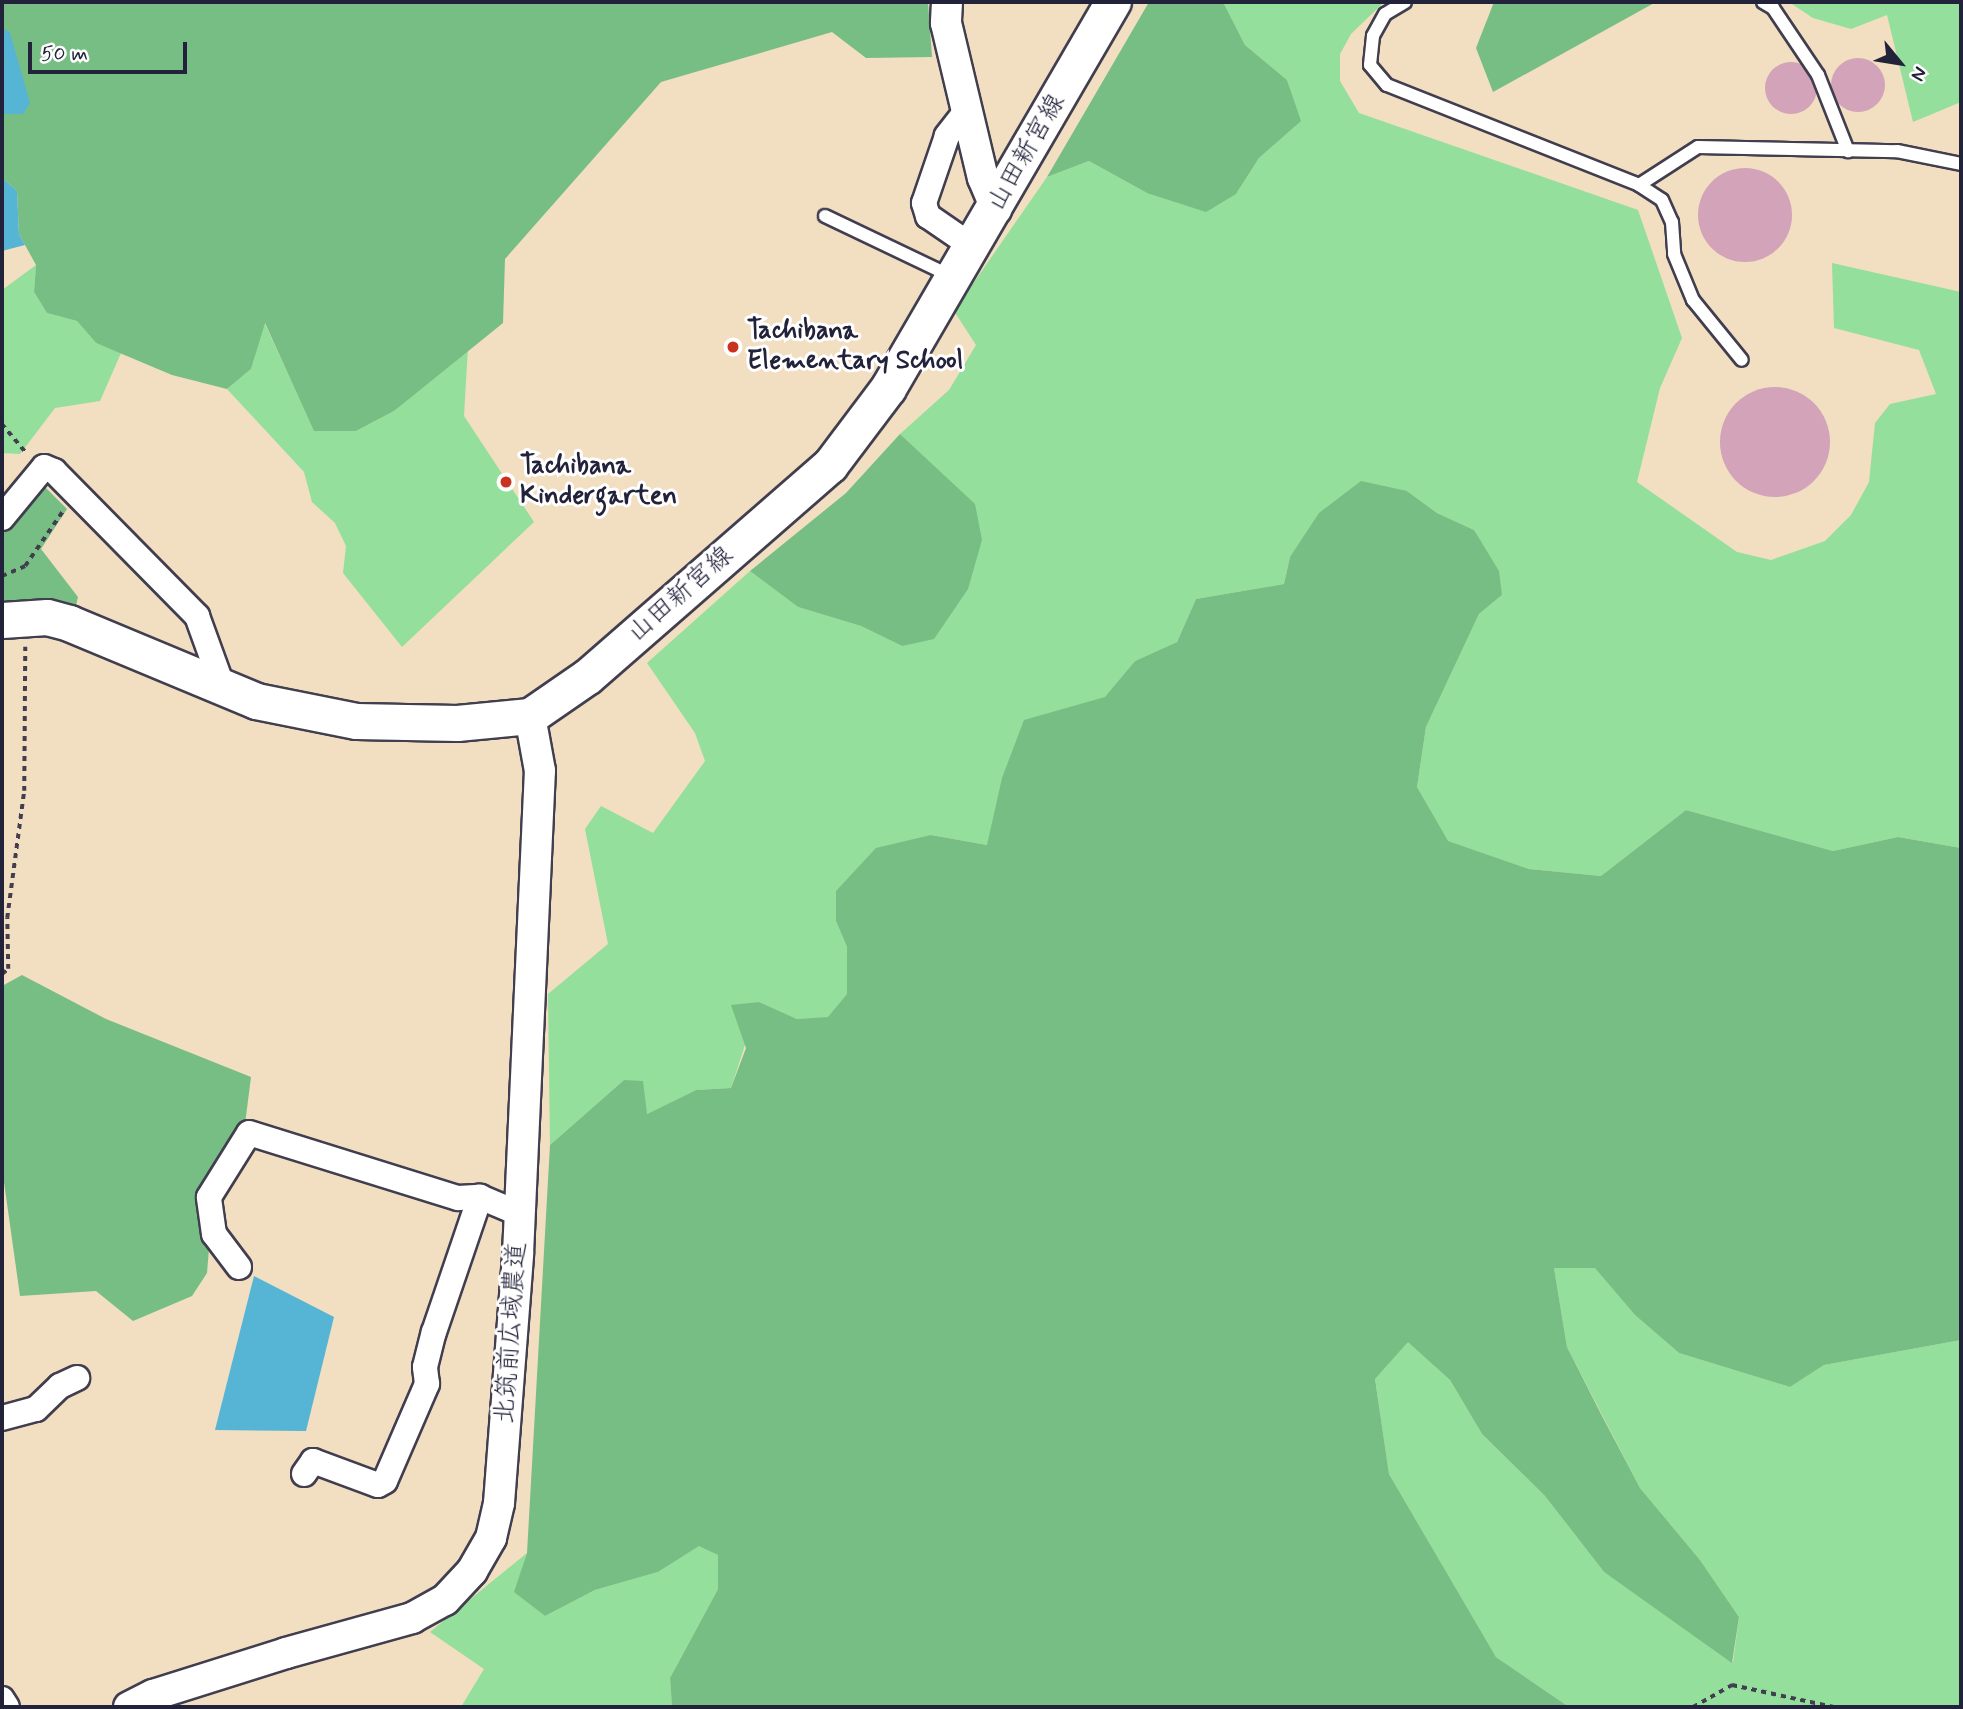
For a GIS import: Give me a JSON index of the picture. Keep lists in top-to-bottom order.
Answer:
{
  "streets": {
    "main road": ["山田新宮線"],
    "street": ["北筑前広域農道"]
  },
  "crossings": [
    ["山田新宮線", "北筑前広域農道"]
  ],
  "places": ["Tachibana Elementary School", "Tachibana Kindergarten"],
  "scale_bar": "50 m",
  "north": "bottom right"
}
